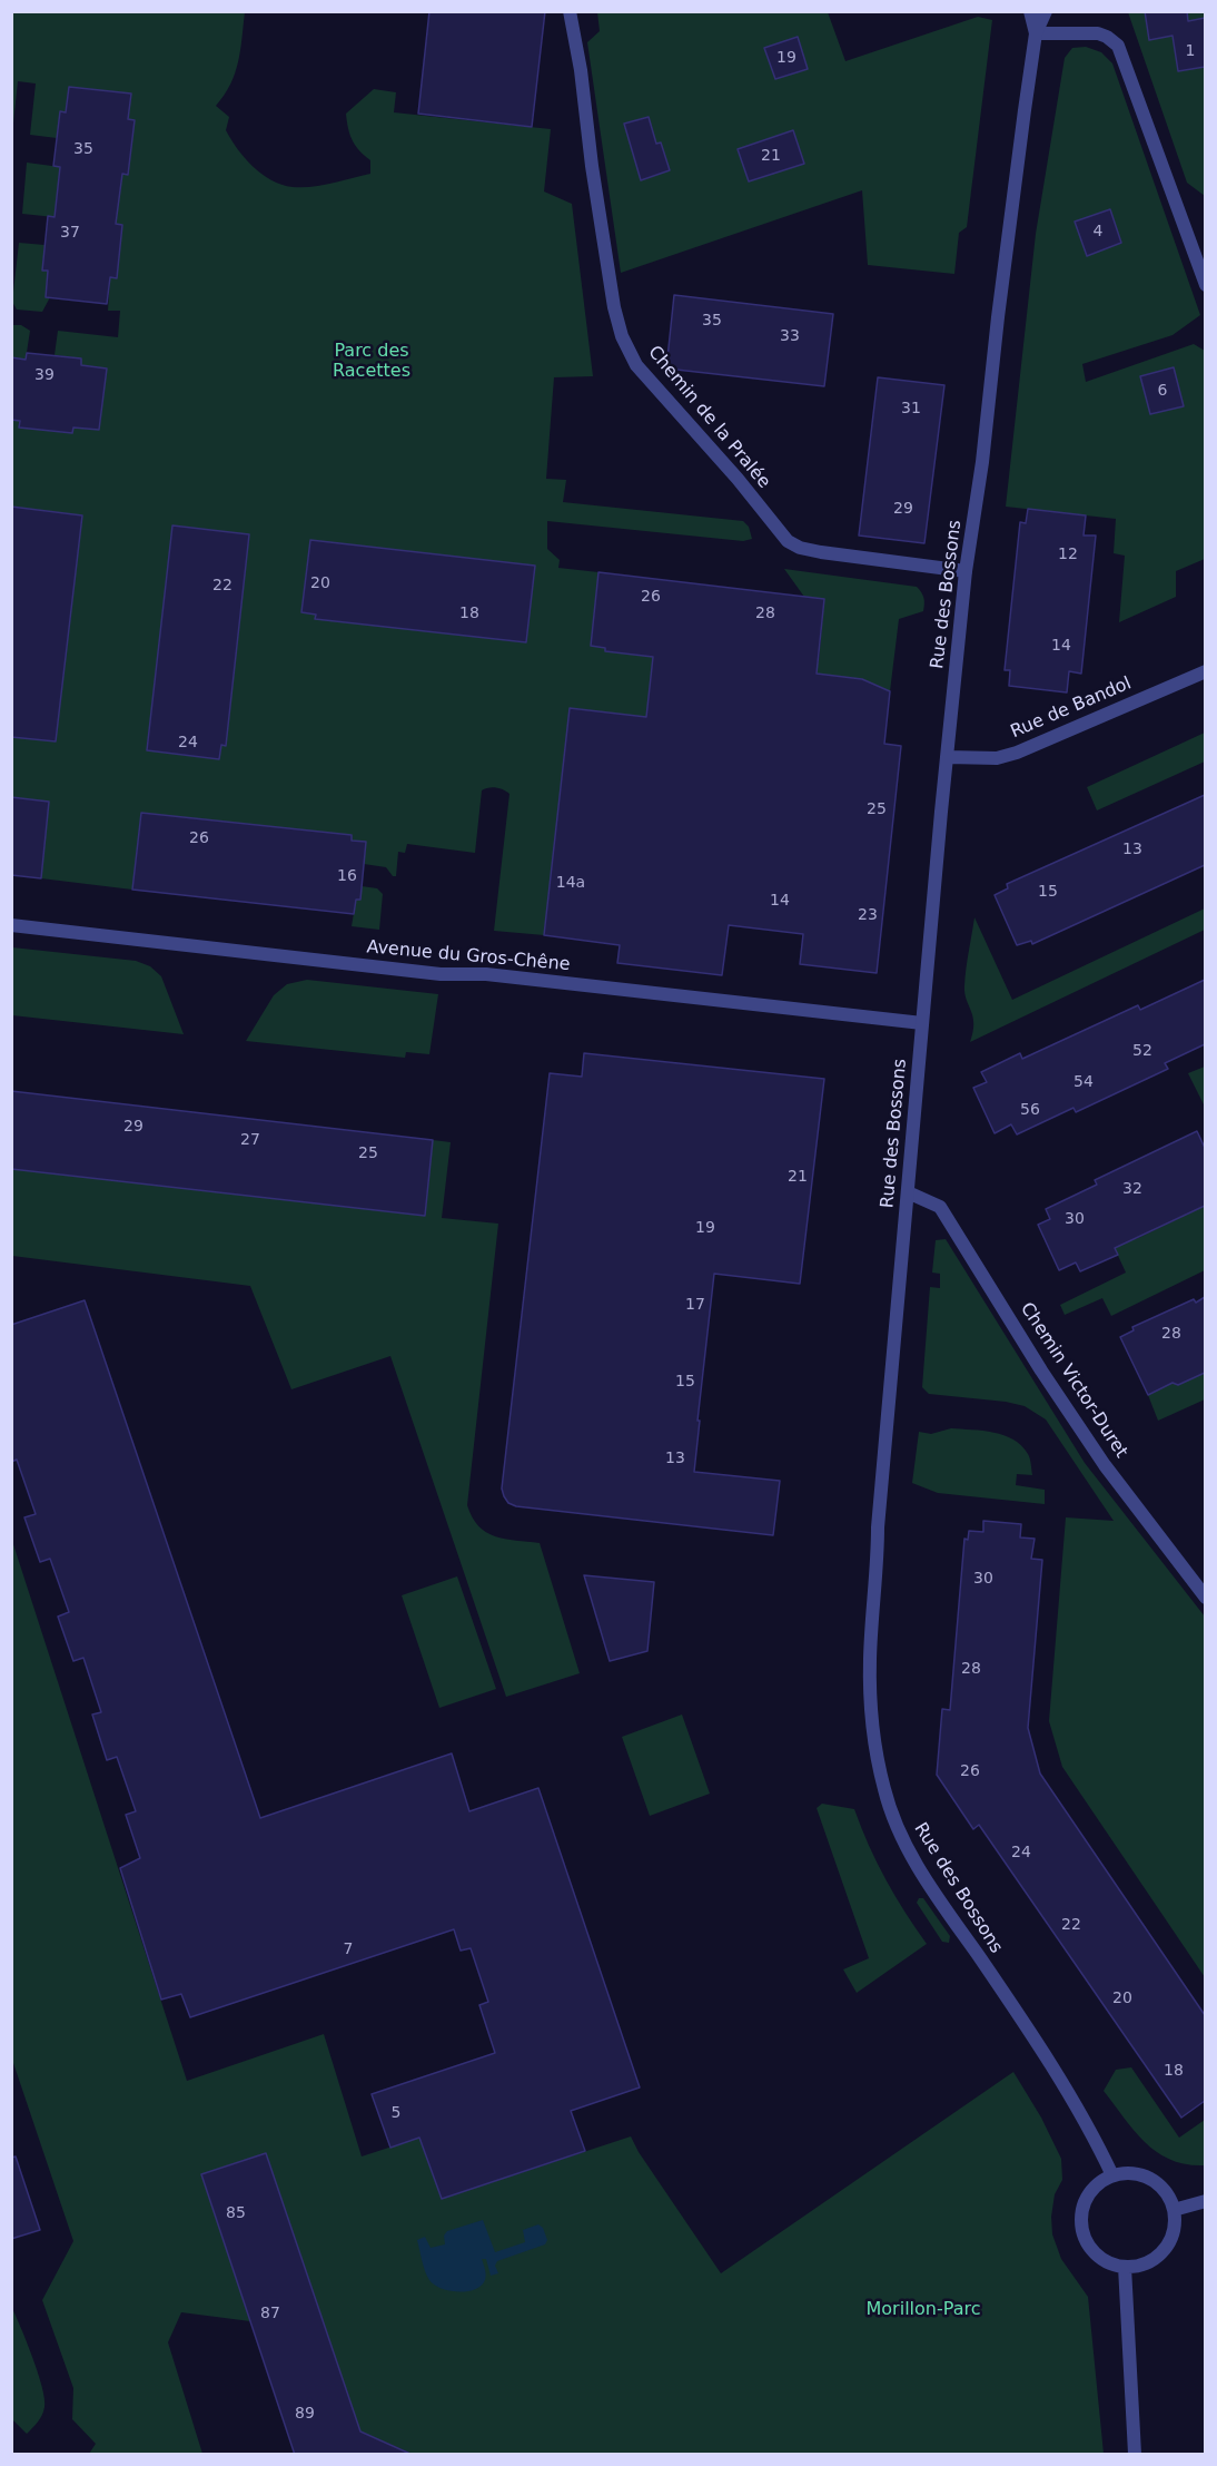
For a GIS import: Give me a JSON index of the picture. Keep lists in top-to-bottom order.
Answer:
{
  "streets": {
    "street": [
      "Chemin de la Pralée",
      "Rue des Bossons",
      "Rue de Bandol",
      "Avenue du Gros-Chêne",
      "Chemin Victor-Duret"
    ]
  },
  "crossings": [
    ["Chemin de la Pralée", "Rue des Bossons"],
    ["Rue des Bossons", "Rue de Bandol"],
    ["Rue des Bossons", "Avenue du Gros-Chêne"],
    ["Rue des Bossons", "Chemin Victor-Duret"]
  ],
  "parks": ["Parc des Racettes", "Morillon-Parc"],
  "house_numbers": [
    "1",
    "19",
    "35",
    "21",
    "4",
    "37",
    "35",
    "33",
    "39",
    "6",
    "31",
    "29",
    "12",
    "20",
    "22",
    "26",
    "18",
    "28",
    "14",
    "24",
    "25",
    "26",
    "13",
    "16",
    "14a",
    "15",
    "14",
    "23",
    "52",
    "54",
    "56",
    "29",
    "27",
    "25",
    "21",
    "32",
    "30",
    "19",
    "17",
    "28",
    "15",
    "13",
    "30",
    "28",
    "26",
    "24",
    "22",
    "7",
    "20",
    "18",
    "5",
    "85",
    "87",
    "89"
  ]
}
